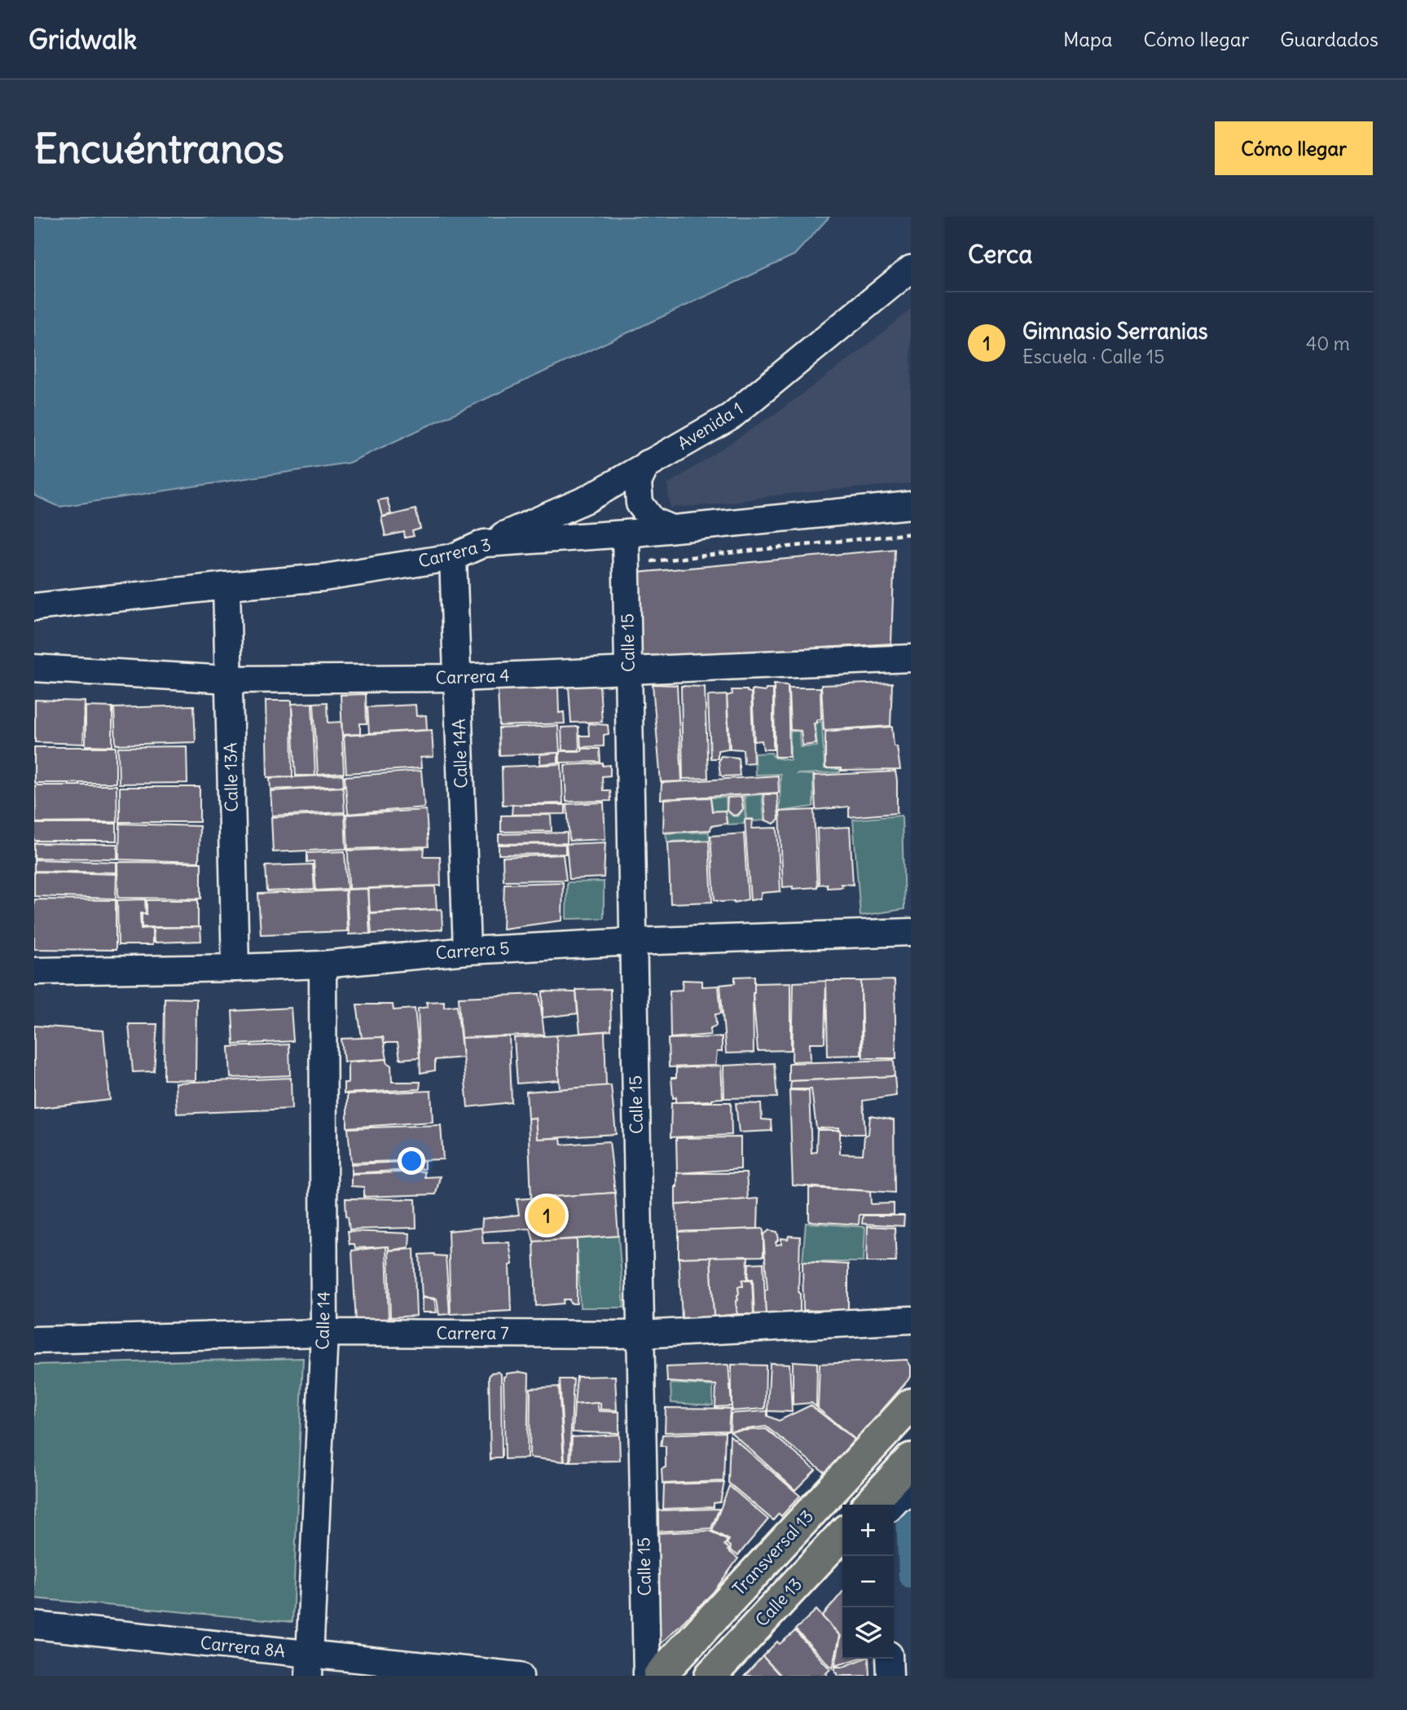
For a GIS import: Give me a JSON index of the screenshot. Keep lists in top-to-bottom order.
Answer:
{
  "streets": {
    "main road": ["Transversal 13", "Calle 13"],
    "street": [
      "Avenida 1",
      "Carrera 3",
      "Calle 15",
      "Carrera 4",
      "Calle 14A",
      "Calle 13A",
      "Carrera 5",
      "Calle 14",
      "Carrera 7",
      "Carrera 8A"
    ]
  },
  "crossings": [
    ["Avenida 1", "Carrera 3"],
    ["Carrera 3", "Calle 15"],
    ["Carrera 3", "Calle 14A"],
    ["Carrera 3", "Calle 13A"],
    ["Calle 15", "Carrera 4"],
    ["Calle 15", "Carrera 5"],
    ["Calle 15", "Carrera 7"],
    ["Carrera 4", "Calle 14A"],
    ["Carrera 4", "Calle 13A"],
    ["Calle 14A", "Carrera 5"],
    ["Calle 13A", "Carrera 5"],
    ["Carrera 5", "Calle 14"],
    ["Calle 14", "Carrera 7"],
    ["Calle 14", "Carrera 8A"]
  ],
  "page": {
    "header": "Gridwalk",
    "nav": ["Mapa", "Cómo llegar", "Guardados"],
    "buttons": "Cómo llegar",
    "title": "Encuéntranos",
    "heading": "Cerca",
    "list": [
      {
        "mark": "1",
        "name": "Gimnasio Serranias",
        "note": "Escuela · Calle 15",
        "value": "40 m"
      }
    ],
    "pins": "1",
    "map_buttons": ["+", "−"]
  }
}
